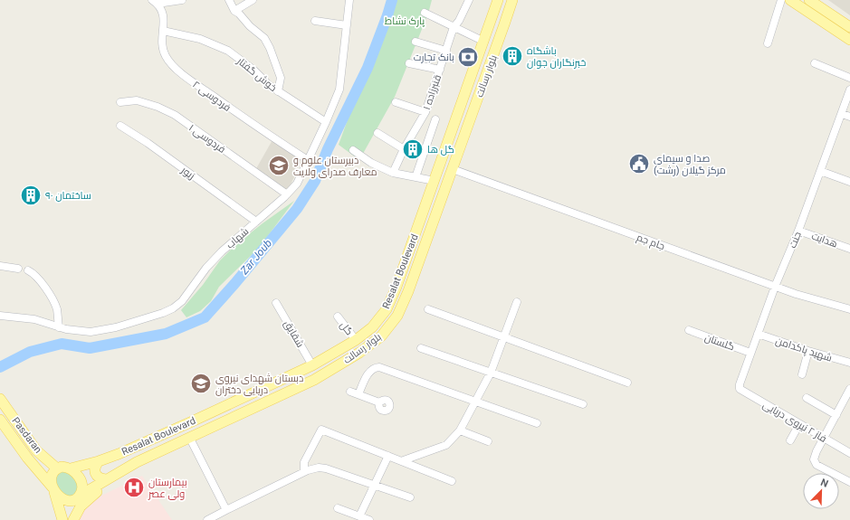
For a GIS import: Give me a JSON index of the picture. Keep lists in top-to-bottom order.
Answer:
{
  "streets": {
    "main road": ["بلوار رسالت", "Resalat Boulevard", "Pasdaran"],
    "street": [
      "خوش گفتار",
      "قنبرزاده ۱",
      "فردوسی ۲",
      "فردوسی ۱",
      "زیور",
      "شهاب",
      "جنت",
      "هدایت",
      "جام جم",
      "گل",
      "شقایق",
      "گلستان",
      "شهید پاکدامن",
      "فاز ۲ نیروی دریایی"
    ]
  },
  "crossings": [
    ["خوش گفتار", "فردوسی ۲"],
    ["خوش گفتار", "شهاب"],
    ["بلوار رسالت", "جام جم"],
    ["بلوار رسالت", "Resalat Boulevard"],
    ["بلوار رسالت", "Pasdaran"],
    ["فردوسی ۲", "شهاب"],
    ["فردوسی ۱", "شهاب"],
    ["زیور", "شهاب"],
    ["جنت", "هدایت"],
    ["جنت", "جام جم"],
    ["جنت", "گلستان"],
    ["جنت", "شهید پاکدامن"],
    ["جنت", "فاز ۲ نیروی دریایی"],
    ["Resalat Boulevard", "گل"],
    ["Resalat Boulevard", "شقایق"],
    ["Resalat Boulevard", "Pasdaran"]
  ],
  "water": ["Zar Joub"],
  "parks": ["پارک نشاط"],
  "places": {
    "building": ["باشگاه خبرنگاران جوان", "گل ها", "ساختمان ۹۰"],
    "bank": ["بانک تجارت"],
    "public building": ["صدا و سیمای مرکز گیلان (رشت)"],
    "school or university": ["دبیرستان علوم و معارف صدرای ولایت", "دبستان شهدای نیروی دریایی دختران"],
    "hospital": ["بیمارستان ولی عصر"]
  },
  "north": "top right"
}
